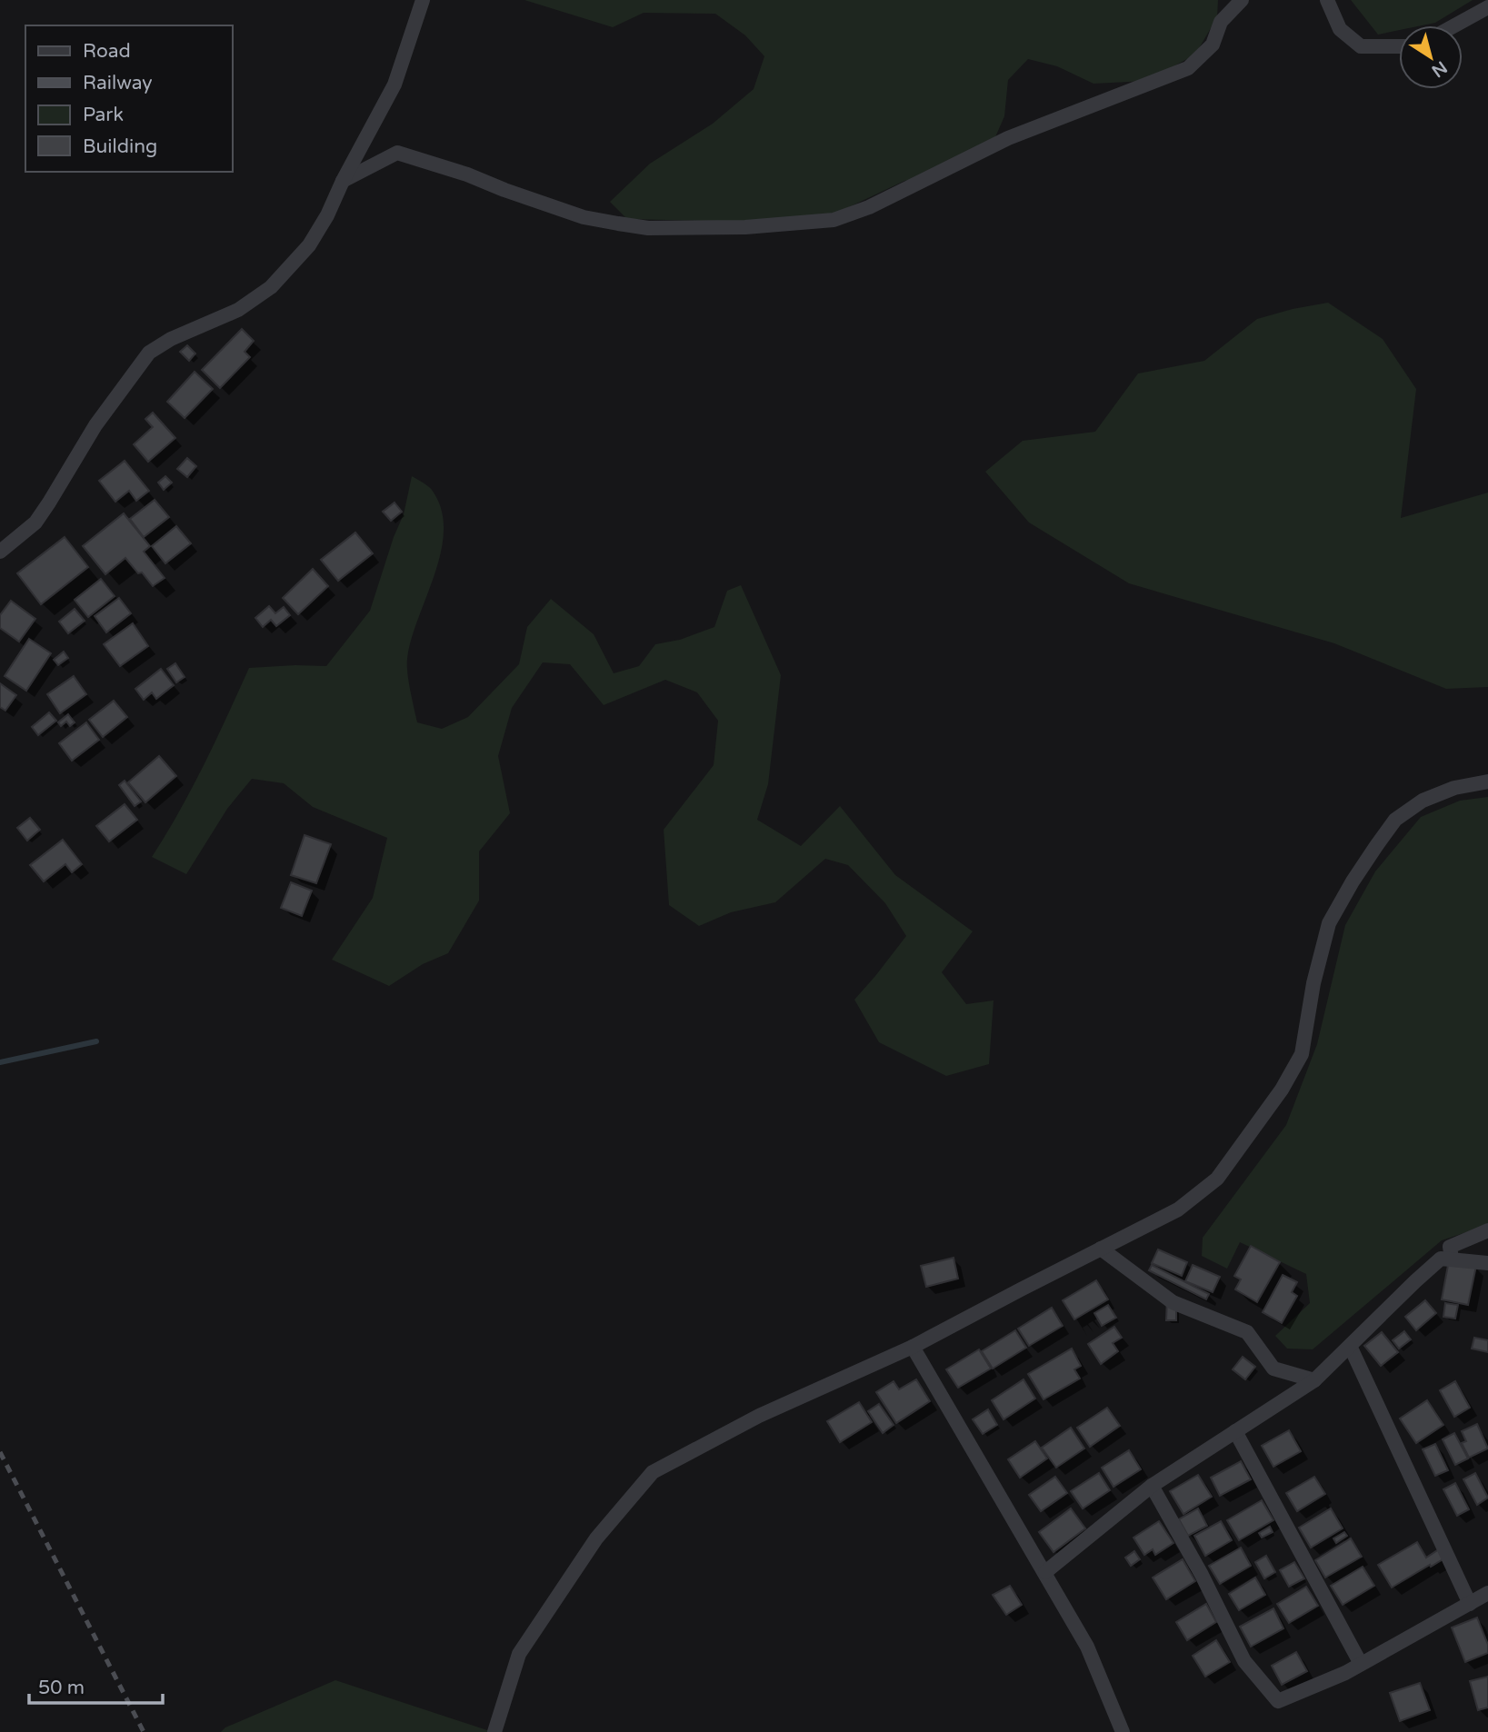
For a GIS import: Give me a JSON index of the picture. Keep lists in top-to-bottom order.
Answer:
{
  "legend": [
    "Road",
    "Railway",
    "Park",
    "Building"
  ],
  "scale_bar": "50 m",
  "north": "bottom right"
}
